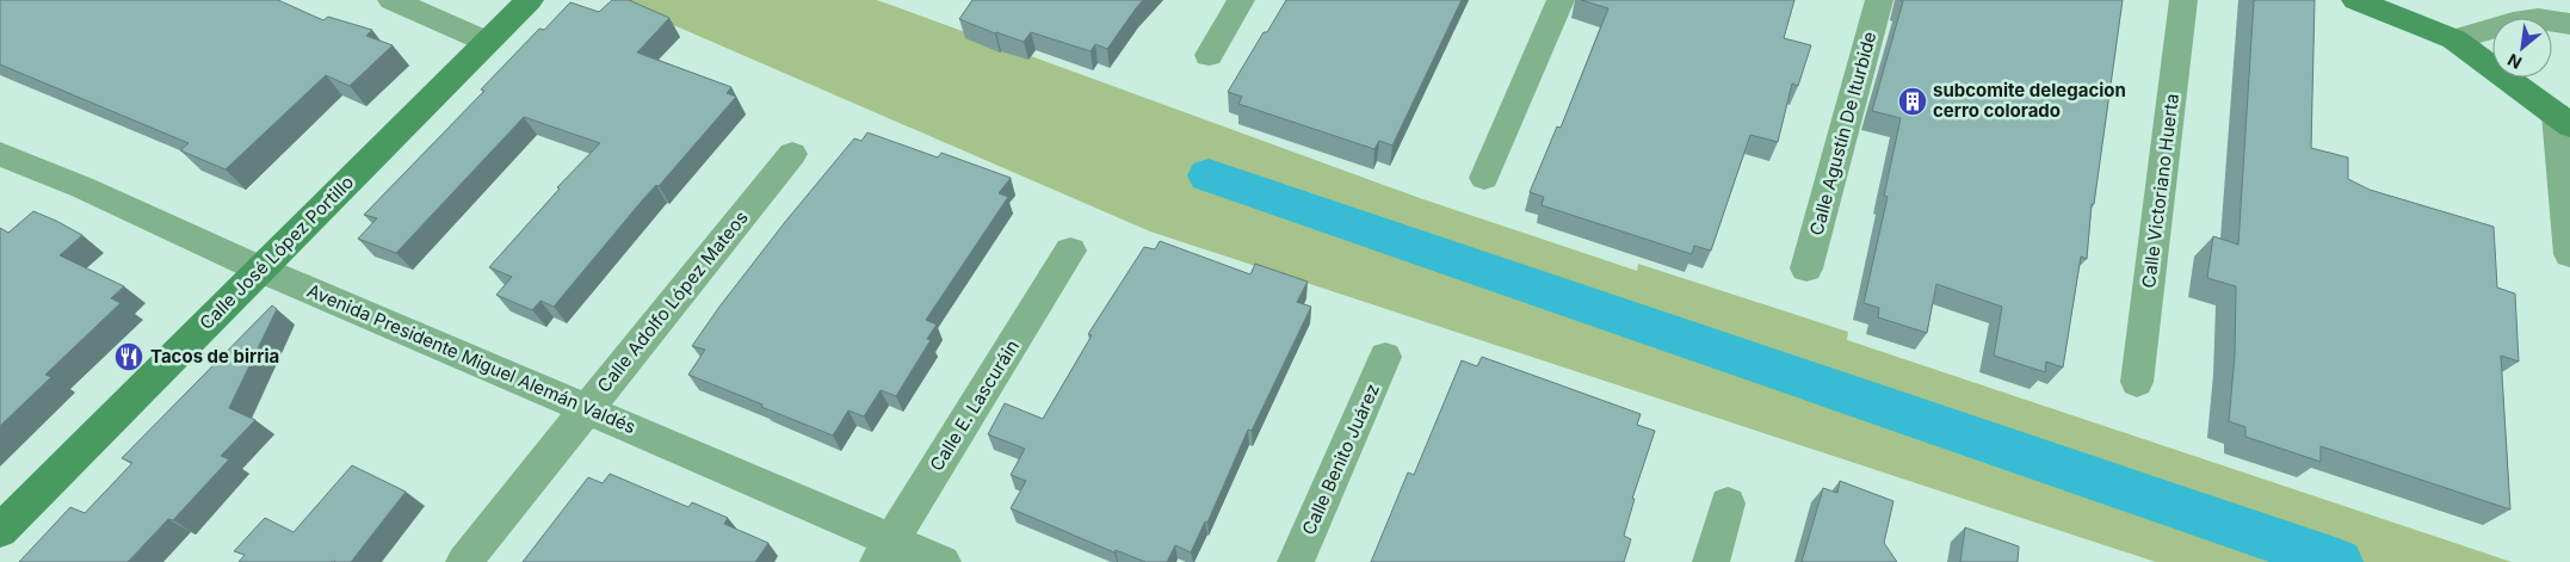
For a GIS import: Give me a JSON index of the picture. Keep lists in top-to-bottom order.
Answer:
{
  "streets": {
    "street": [
      "Calle Agustín De Iturbide",
      "Calle Victoriano Huerta",
      "Calle José López Portillo",
      "Calle Adolfo López Mateos",
      "Avenida Presidente Miguel Alemán Valdés",
      "Calle E. Lascuráin",
      "Calle Benito Juárez"
    ]
  },
  "crossings": [
    ["Calle José López Portillo", "Avenida Presidente Miguel Alemán Valdés"],
    ["Calle Adolfo López Mateos", "Avenida Presidente Miguel Alemán Valdés"],
    ["Avenida Presidente Miguel Alemán Valdés", "Calle E. Lascuráin"]
  ],
  "places": {
    "building": ["subcomite delegacion cerro colorado"],
    "restaurant": ["Tacos de birria"]
  },
  "north": "bottom left"
}
